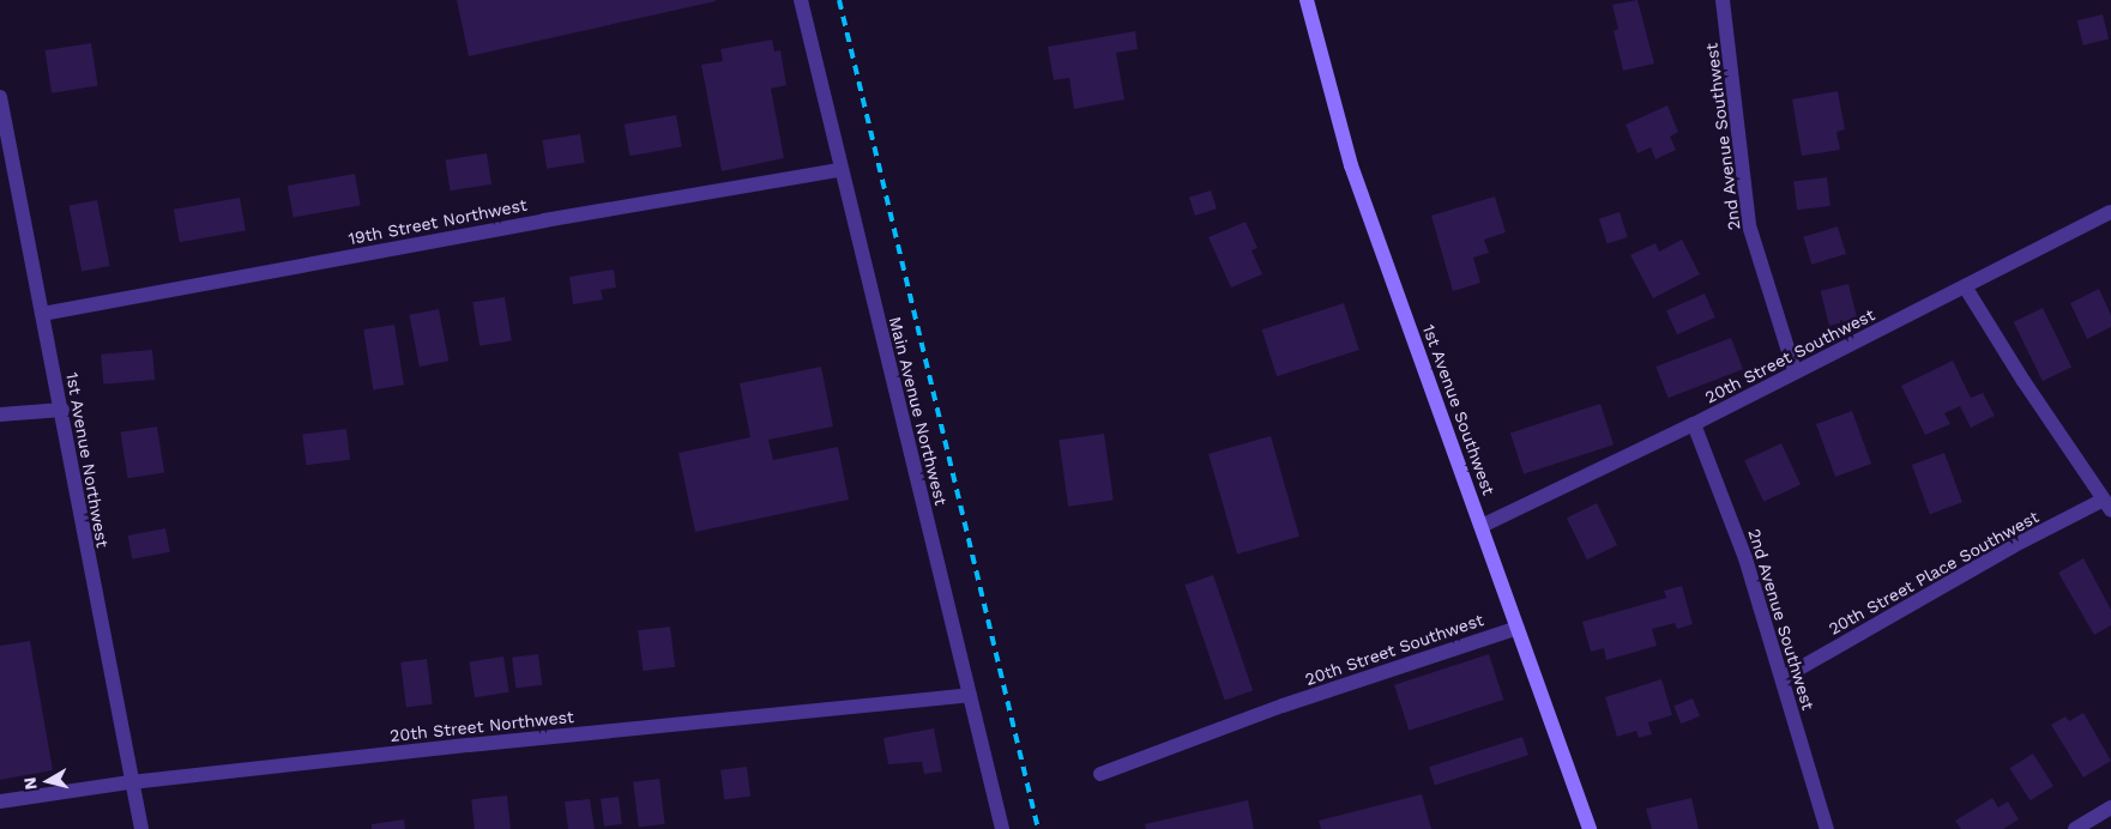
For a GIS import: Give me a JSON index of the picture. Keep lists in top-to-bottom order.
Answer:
{
  "streets": {
    "main road": ["1st Avenue Southwest"],
    "street": [
      "2nd Avenue Southwest",
      "19th Street Northwest",
      "20th Street Southwest",
      "Main Avenue Northwest",
      "1st Avenue Northwest",
      "20th Street Place Southwest",
      "20th Street Northwest"
    ]
  },
  "crossings": [
    ["2nd Avenue Southwest", "20th Street Southwest"],
    ["2nd Avenue Southwest", "20th Street Place Southwest"],
    ["19th Street Northwest", "Main Avenue Northwest"],
    ["19th Street Northwest", "1st Avenue Northwest"],
    ["20th Street Southwest", "1st Avenue Southwest"],
    ["Main Avenue Northwest", "20th Street Northwest"],
    ["1st Avenue Northwest", "20th Street Northwest"]
  ],
  "north": "left"
}
